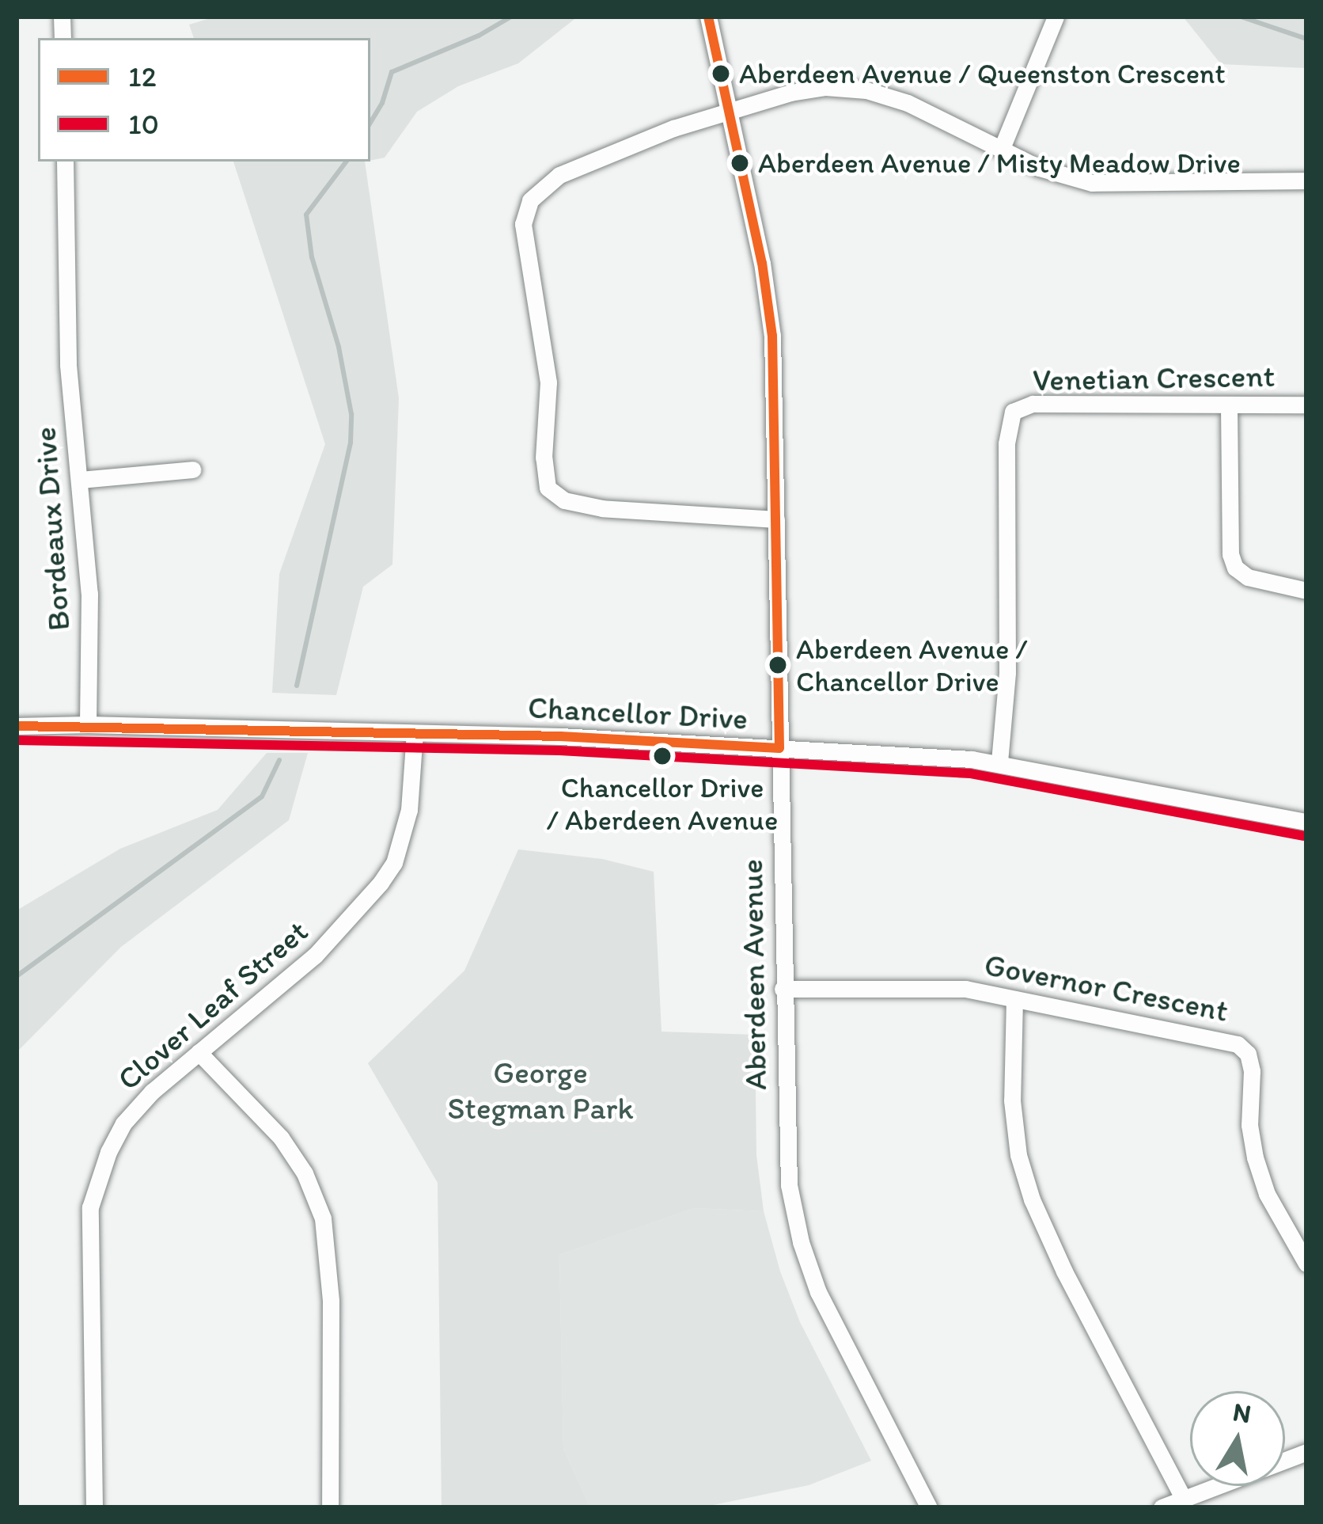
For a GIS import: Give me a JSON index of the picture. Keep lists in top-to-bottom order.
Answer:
{
  "streets": {
    "street": [
      "Venetian Crescent",
      "Bordeaux Drive",
      "Chancellor Drive",
      "Aberdeen Avenue",
      "Governor Crescent",
      "Clover Leaf Street"
    ]
  },
  "crossings": [
    ["Venetian Crescent", "Chancellor Drive"],
    ["Bordeaux Drive", "Chancellor Drive"],
    ["Chancellor Drive", "Aberdeen Avenue"],
    ["Chancellor Drive", "Clover Leaf Street"],
    ["Aberdeen Avenue", "Governor Crescent"]
  ],
  "parks": ["George Stegman Park"],
  "places": [
    "Aberdeen Avenue / Queenston Crescent",
    "Aberdeen Avenue / Misty Meadow Drive",
    "Aberdeen Avenue / Chancellor Drive",
    "Chancellor Drive / Aberdeen Avenue"
  ],
  "lines": ["transit line 12", "transit line 10"],
  "legend": ["12", "10"],
  "north": "top"
}
